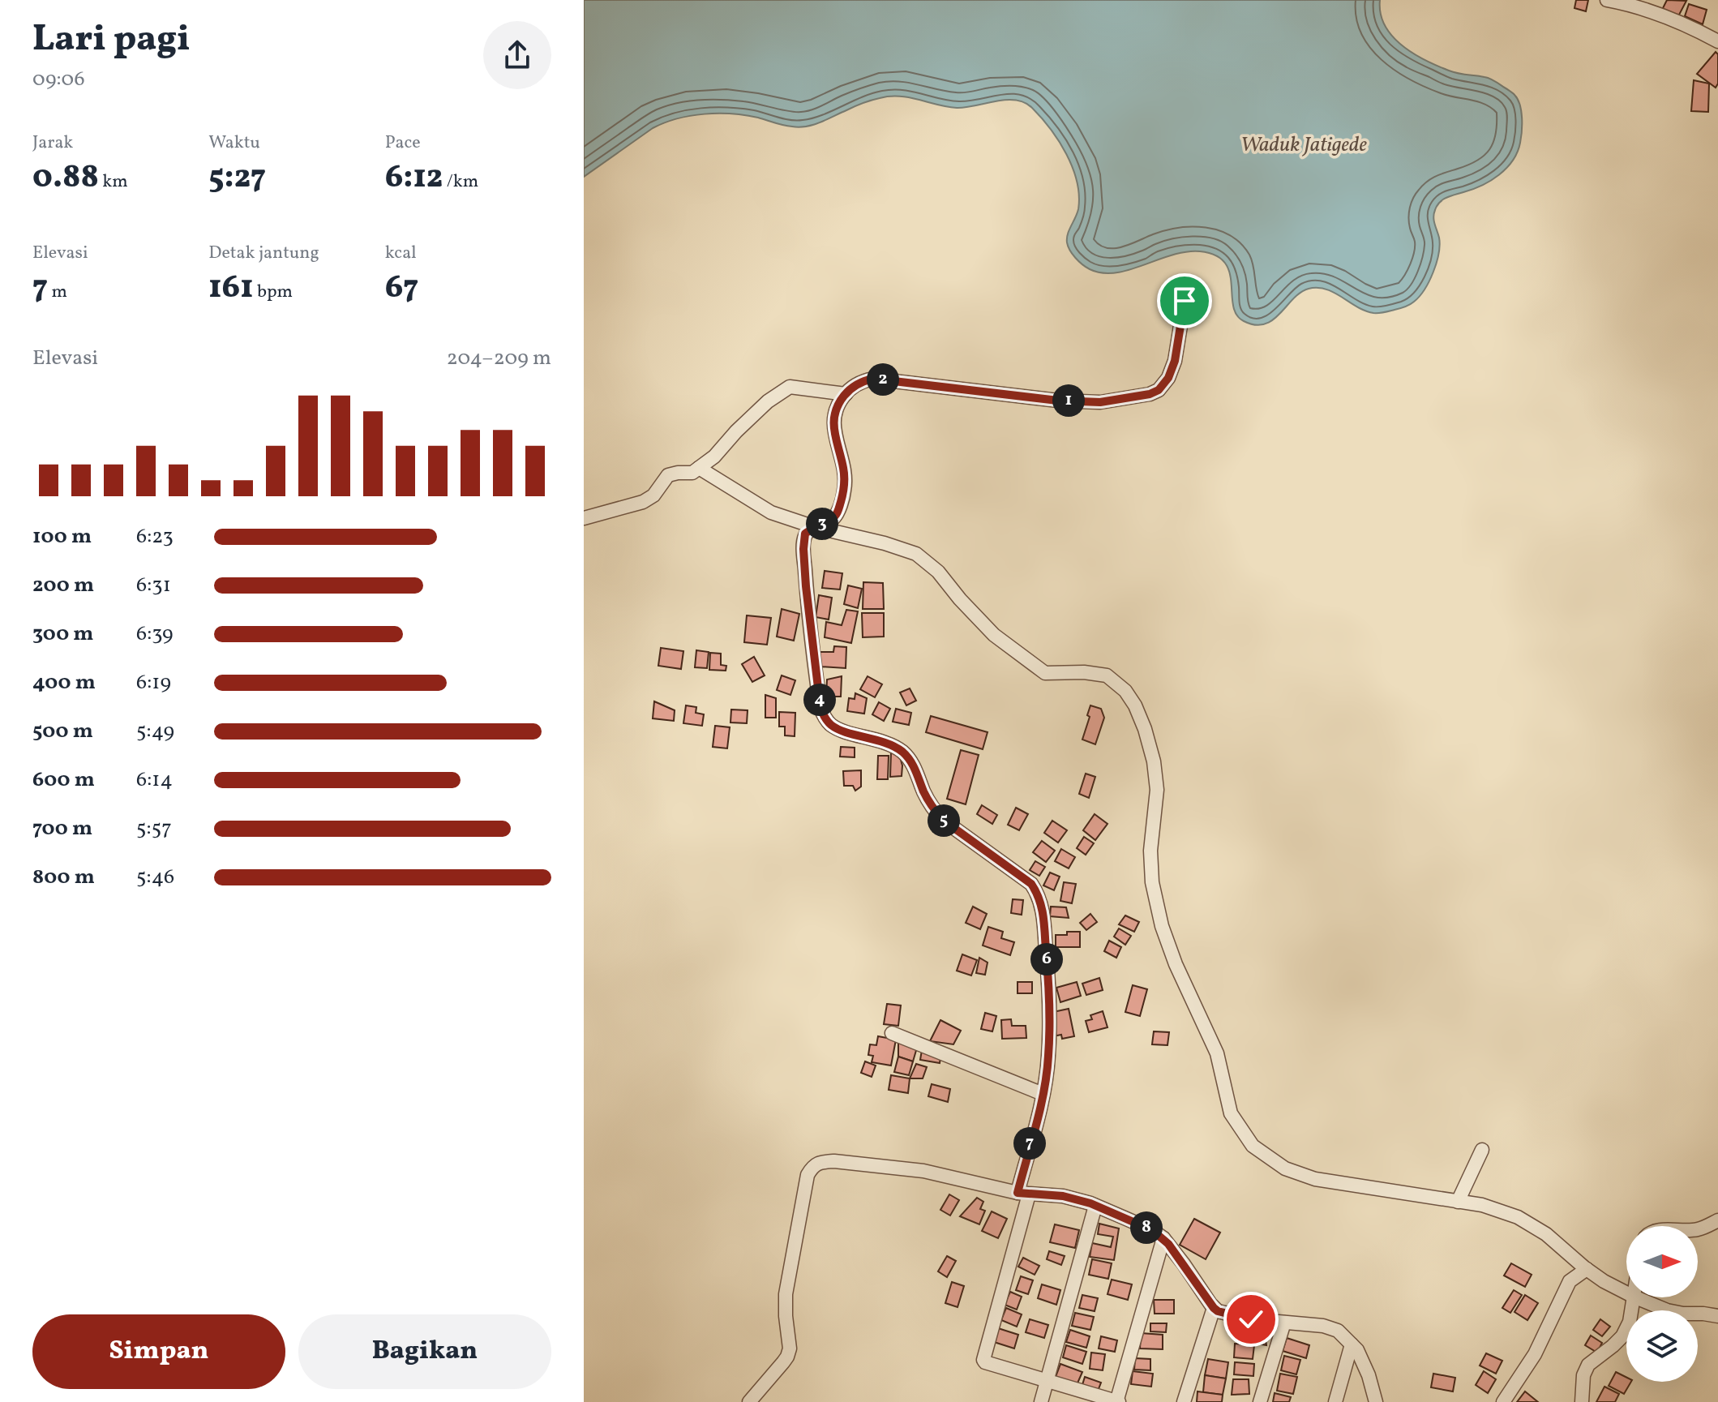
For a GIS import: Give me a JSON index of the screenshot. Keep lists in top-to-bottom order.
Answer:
{
  "water": ["Waduk Jatigede"],
  "north": "right",
  "page": {
    "heading": ["Lari pagi", "09:06"],
    "stats": [
      ["Jarak", "0.88 km"],
      ["Waktu", "5:27"],
      ["Pace", "6:12 /km"],
      ["Elevasi", "7 m"],
      ["Detak jantung", "161 bpm"],
      ["kcal", "67"]
    ],
    "chart": ["Elevasi", "204–209 m"],
    "pins": [
      "2",
      "1",
      "3",
      "4",
      "5",
      "6",
      "7",
      "8"
    ],
    "list": [
      {
        "name": "100 m",
        "note": "6:23"
      },
      {
        "name": "200 m",
        "note": "6:31"
      },
      {
        "name": "300 m",
        "note": "6:39"
      },
      {
        "name": "400 m",
        "note": "6:19"
      },
      {
        "name": "500 m",
        "note": "5:49"
      },
      {
        "name": "600 m",
        "note": "6:14"
      },
      {
        "name": "700 m",
        "note": "5:57"
      },
      {
        "name": "800 m",
        "note": "5:46"
      }
    ],
    "buttons": ["Simpan", "Bagikan"]
  }
}
